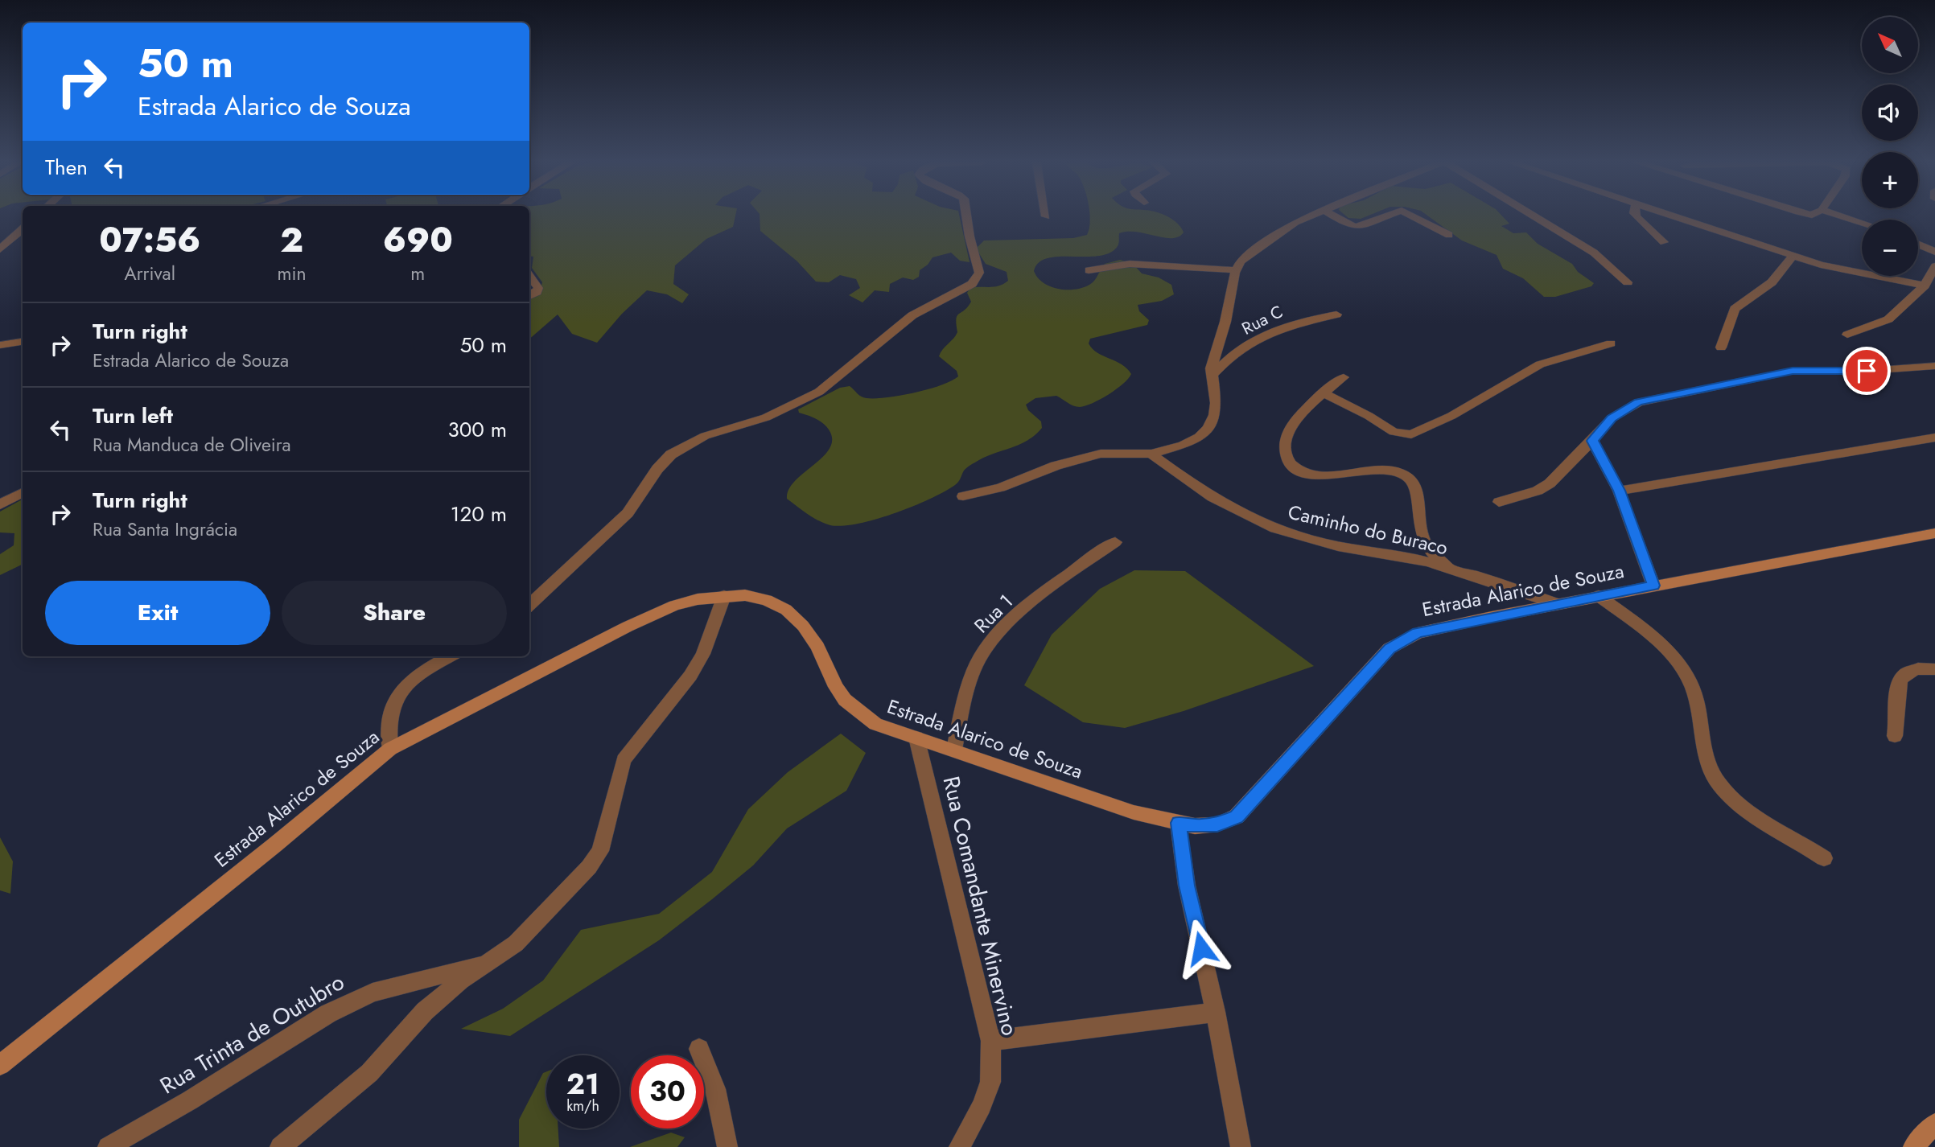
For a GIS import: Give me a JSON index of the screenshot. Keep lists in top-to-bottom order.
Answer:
{
  "streets": {
    "main road": ["Estrada Alarico de Souza"],
    "street": [
      "Rua C",
      "Caminho do Buraco",
      "Rua 1",
      "Rua Comandante Minervino",
      "Rua Trinta de Outubro"
    ]
  },
  "crossings": [
    ["Caminho do Buraco", "Estrada Alarico de Souza"],
    ["Estrada Alarico de Souza", "Rua 1"],
    ["Estrada Alarico de Souza", "Rua Comandante Minervino"],
    ["Estrada Alarico de Souza", "Rua Trinta de Outubro"]
  ],
  "north": "top left",
  "page": {
    "map_buttons": ["+", "−"],
    "turn": ["50 m", "Estrada Alarico de Souza"],
    "then": "Then",
    "eta": [
      "07:56",
      "Arrival",
      "2",
      "min",
      "690",
      "m"
    ],
    "list": [
      {
        "name": "Turn right",
        "note": "Estrada Alarico de Souza",
        "value": "50 m"
      },
      {
        "name": "Turn left",
        "note": "Rua Manduca de Oliveira",
        "value": "300 m"
      },
      {
        "name": "Turn right",
        "note": "Rua Santa Ingrácia",
        "value": "120 m"
      }
    ],
    "buttons": ["Exit", "Share"],
    "speed": "21 km/h",
    "limit": "30"
  }
}
